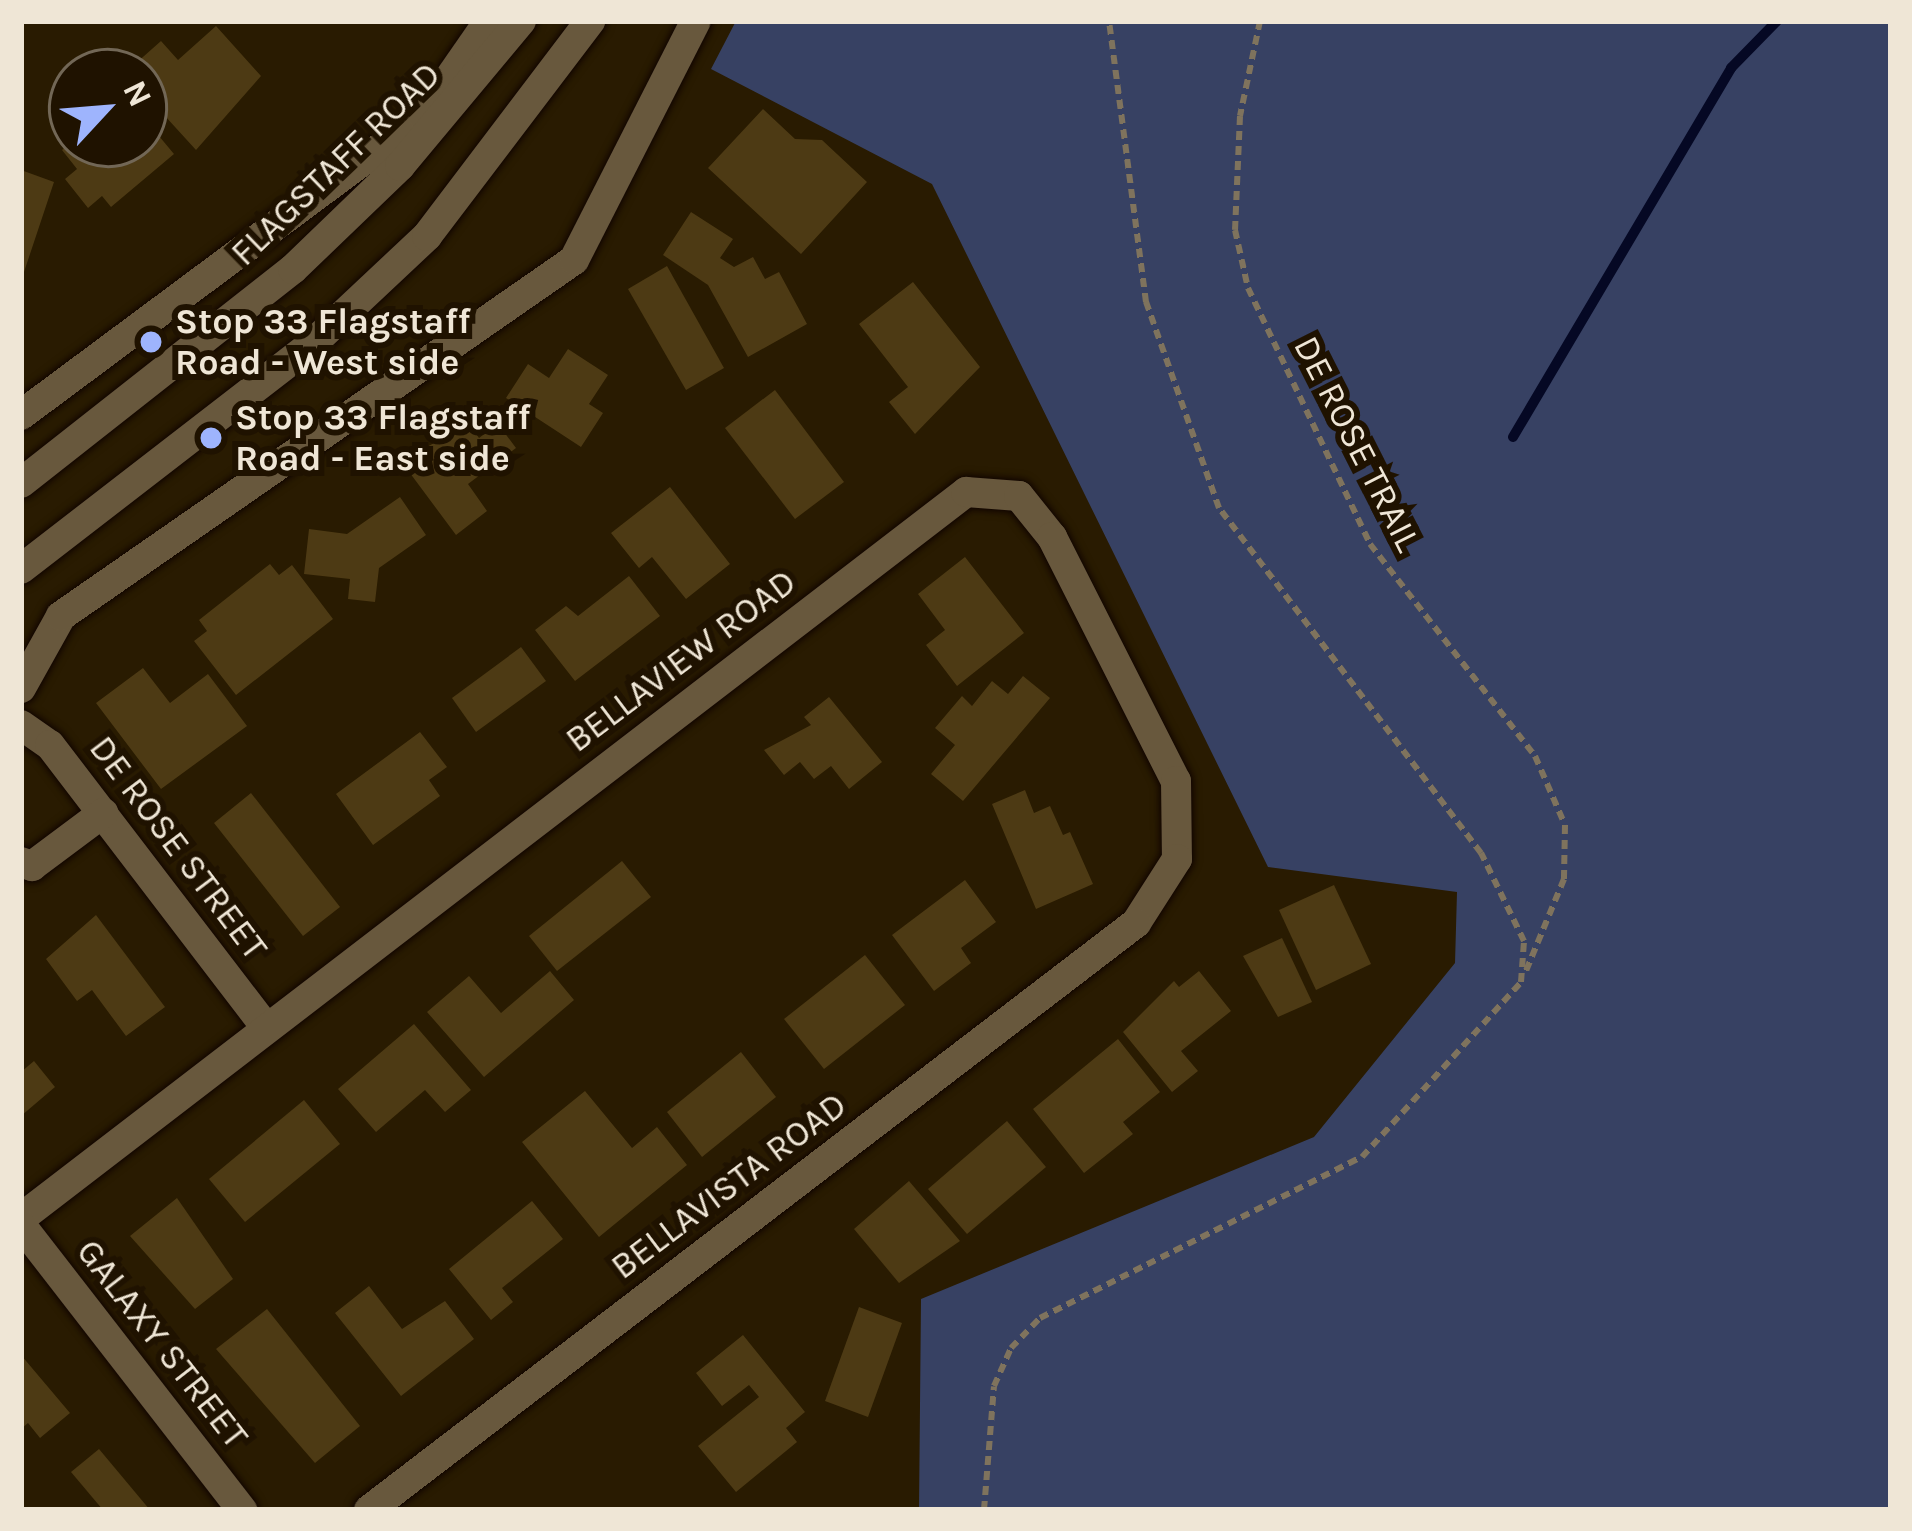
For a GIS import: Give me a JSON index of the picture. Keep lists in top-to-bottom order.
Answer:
{
  "streets": {
    "street": [
      "FLAGSTAFF ROAD",
      "BELLAVIEW ROAD",
      "DE ROSE STREET",
      "BELLAVISTA ROAD",
      "GALAXY STREET"
    ],
    "path": ["DE ROSE TRAIL"]
  },
  "crossings": [
    ["BELLAVIEW ROAD", "DE ROSE STREET"],
    ["BELLAVIEW ROAD", "BELLAVISTA ROAD"],
    ["BELLAVIEW ROAD", "GALAXY STREET"]
  ],
  "places": ["Stop 33 Flagstaff Road - West side", "Stop 33 Flagstaff Road - East side"],
  "north": "top right"
}
